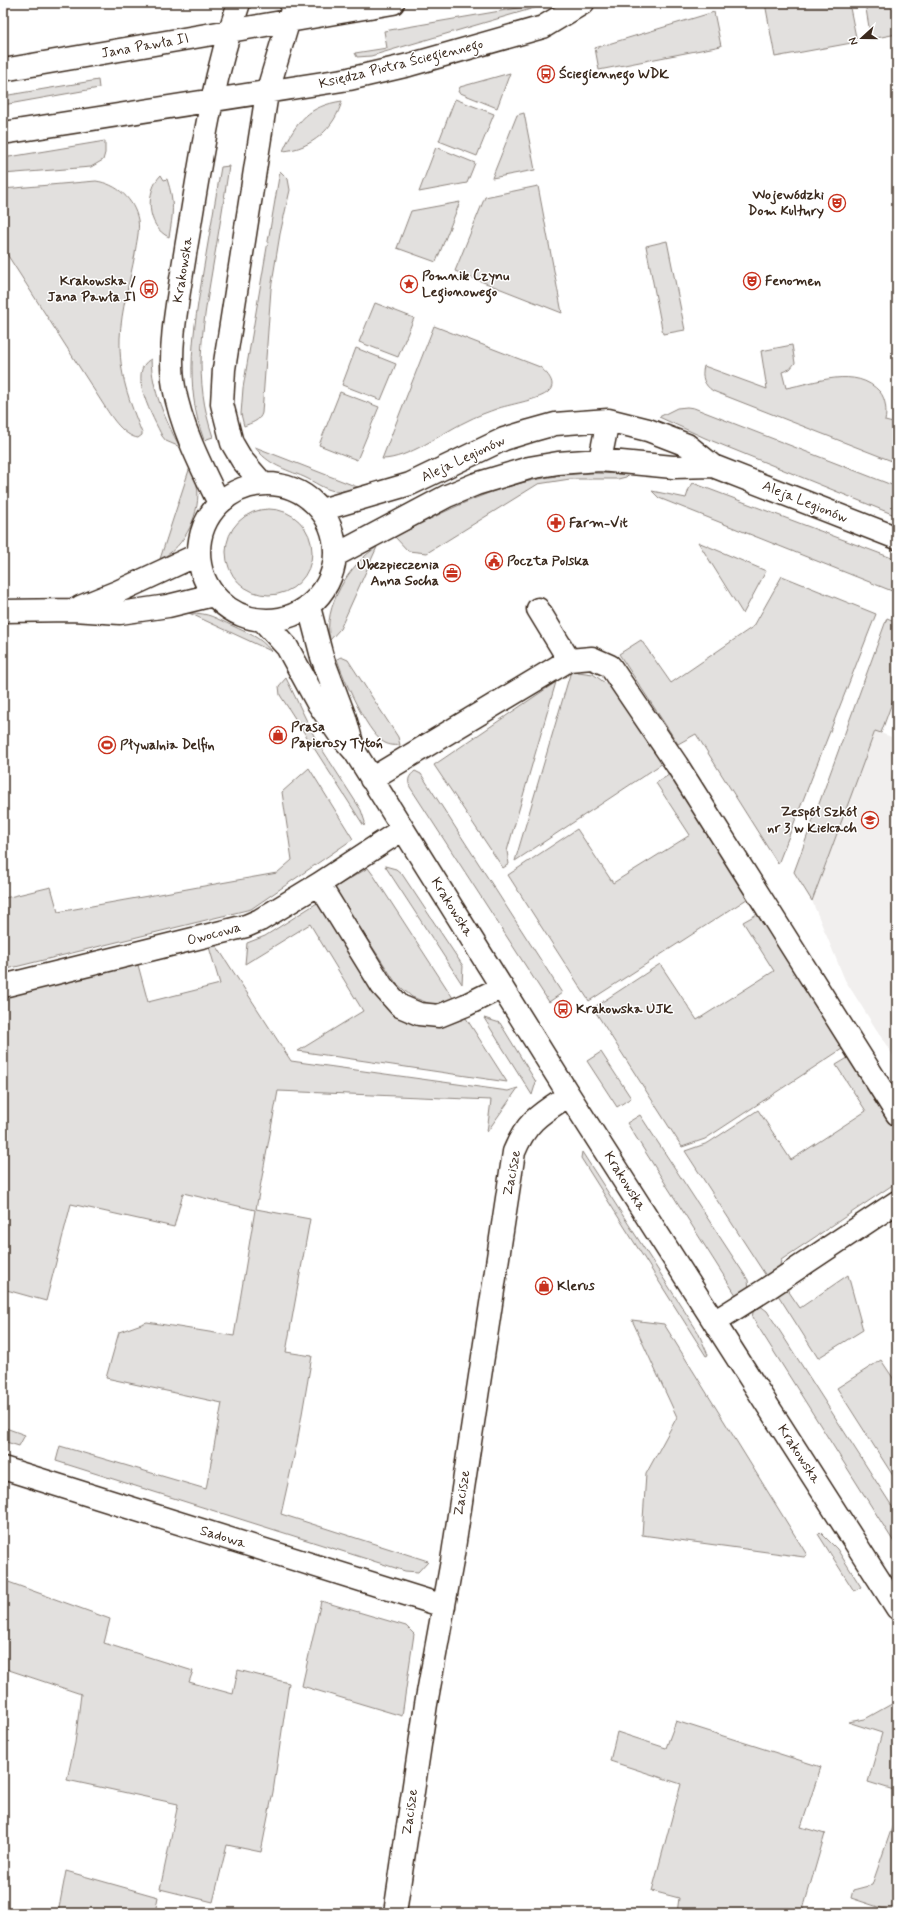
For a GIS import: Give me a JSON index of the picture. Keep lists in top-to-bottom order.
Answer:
{
  "streets": {
    "street": [
      "Jana Pawła II",
      "Księdza Piotra Ściegiennego",
      "Krakowska",
      "Aleja Legionów",
      "Owocowa",
      "Zacisze",
      "Sadowa"
    ]
  },
  "crossings": [
    ["Jana Pawła II", "Krakowska"],
    ["Księdza Piotra Ściegiennego", "Krakowska"],
    ["Krakowska", "Aleja Legionów"],
    ["Krakowska", "Owocowa"],
    ["Krakowska", "Zacisze"],
    ["Zacisze", "Sadowa"]
  ],
  "places": {
    "bus stop": ["Ściegiennego WDK", "Krakowska / Jana Pawła II", "Krakowska UJK"],
    "theatre": ["Wojewódzki Dom Kultury", "Fenomen"],
    "place": ["Pomnik Czynu Legionowego"],
    "pharmacy": ["Farm-Vit"],
    "public building": ["Poczta Polska"],
    "office": ["Ubezpieczenia Anna Socha"],
    "shop": ["Prasa Papierosy Tytoń", "Klerus"],
    "sports": ["Pływalnia Delfin"],
    "school or university": ["Zespół Szkół nr 3 w Kielcach"]
  },
  "north": "left"
}
